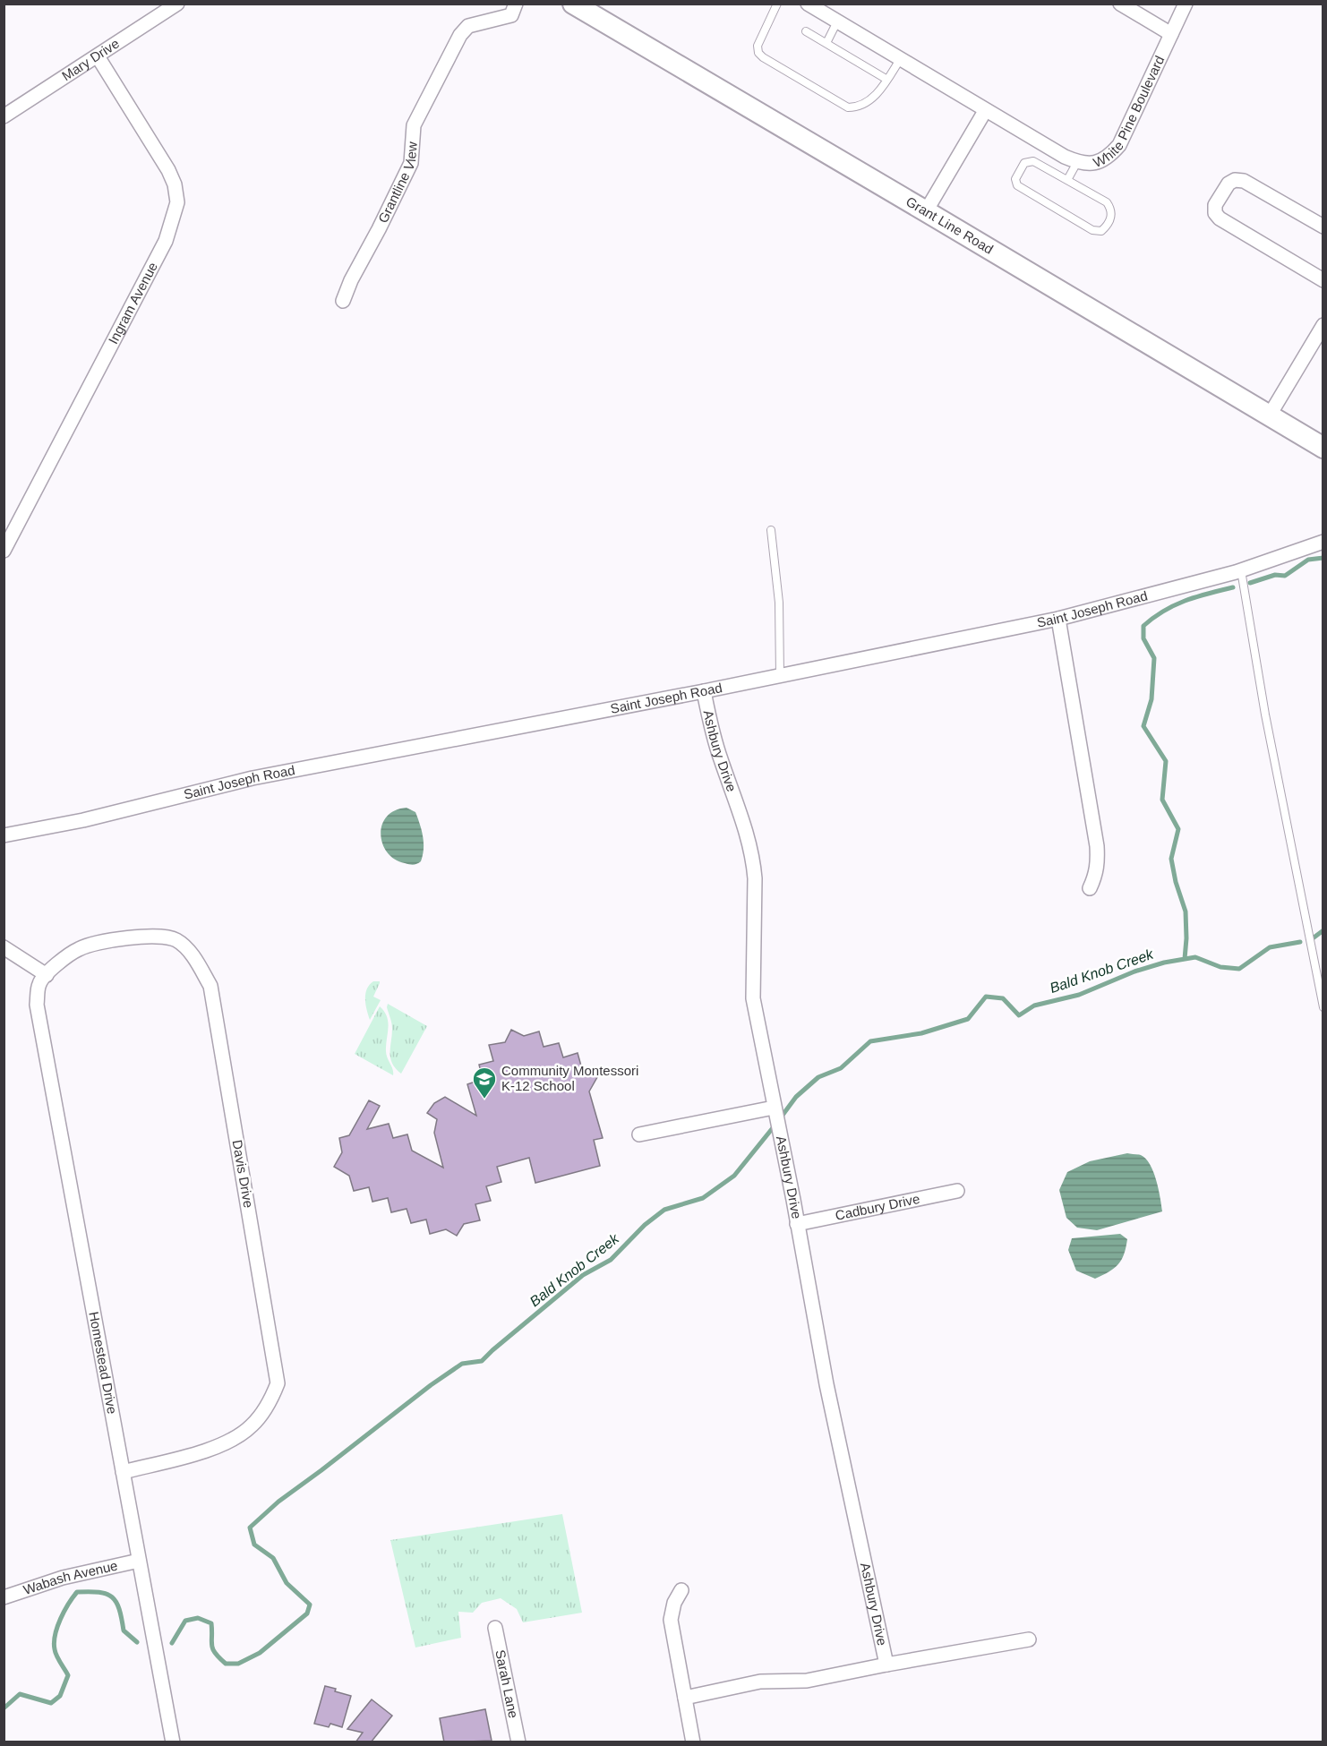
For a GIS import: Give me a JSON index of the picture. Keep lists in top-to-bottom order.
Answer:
{
  "streets": {
    "main road": ["Grant Line Road"],
    "street": [
      "Mary Drive",
      "White Pine Boulevard",
      "Grantline View",
      "Ingram Avenue",
      "Saint Joseph Road",
      "Ashbury Drive",
      "Davis Drive",
      "Cadbury Drive",
      "Homestead Drive",
      "Wabash Avenue",
      "Sarah Lane"
    ]
  },
  "crossings": [
    ["Mary Drive", "Ingram Avenue"],
    ["Saint Joseph Road", "Ashbury Drive"],
    ["Ashbury Drive", "Cadbury Drive"],
    ["Davis Drive", "Homestead Drive"],
    ["Homestead Drive", "Wabash Avenue"]
  ],
  "water": ["Bald Knob Creek"],
  "places": {
    "school or university": ["Community Montessori K-12 School"]
  }
}
